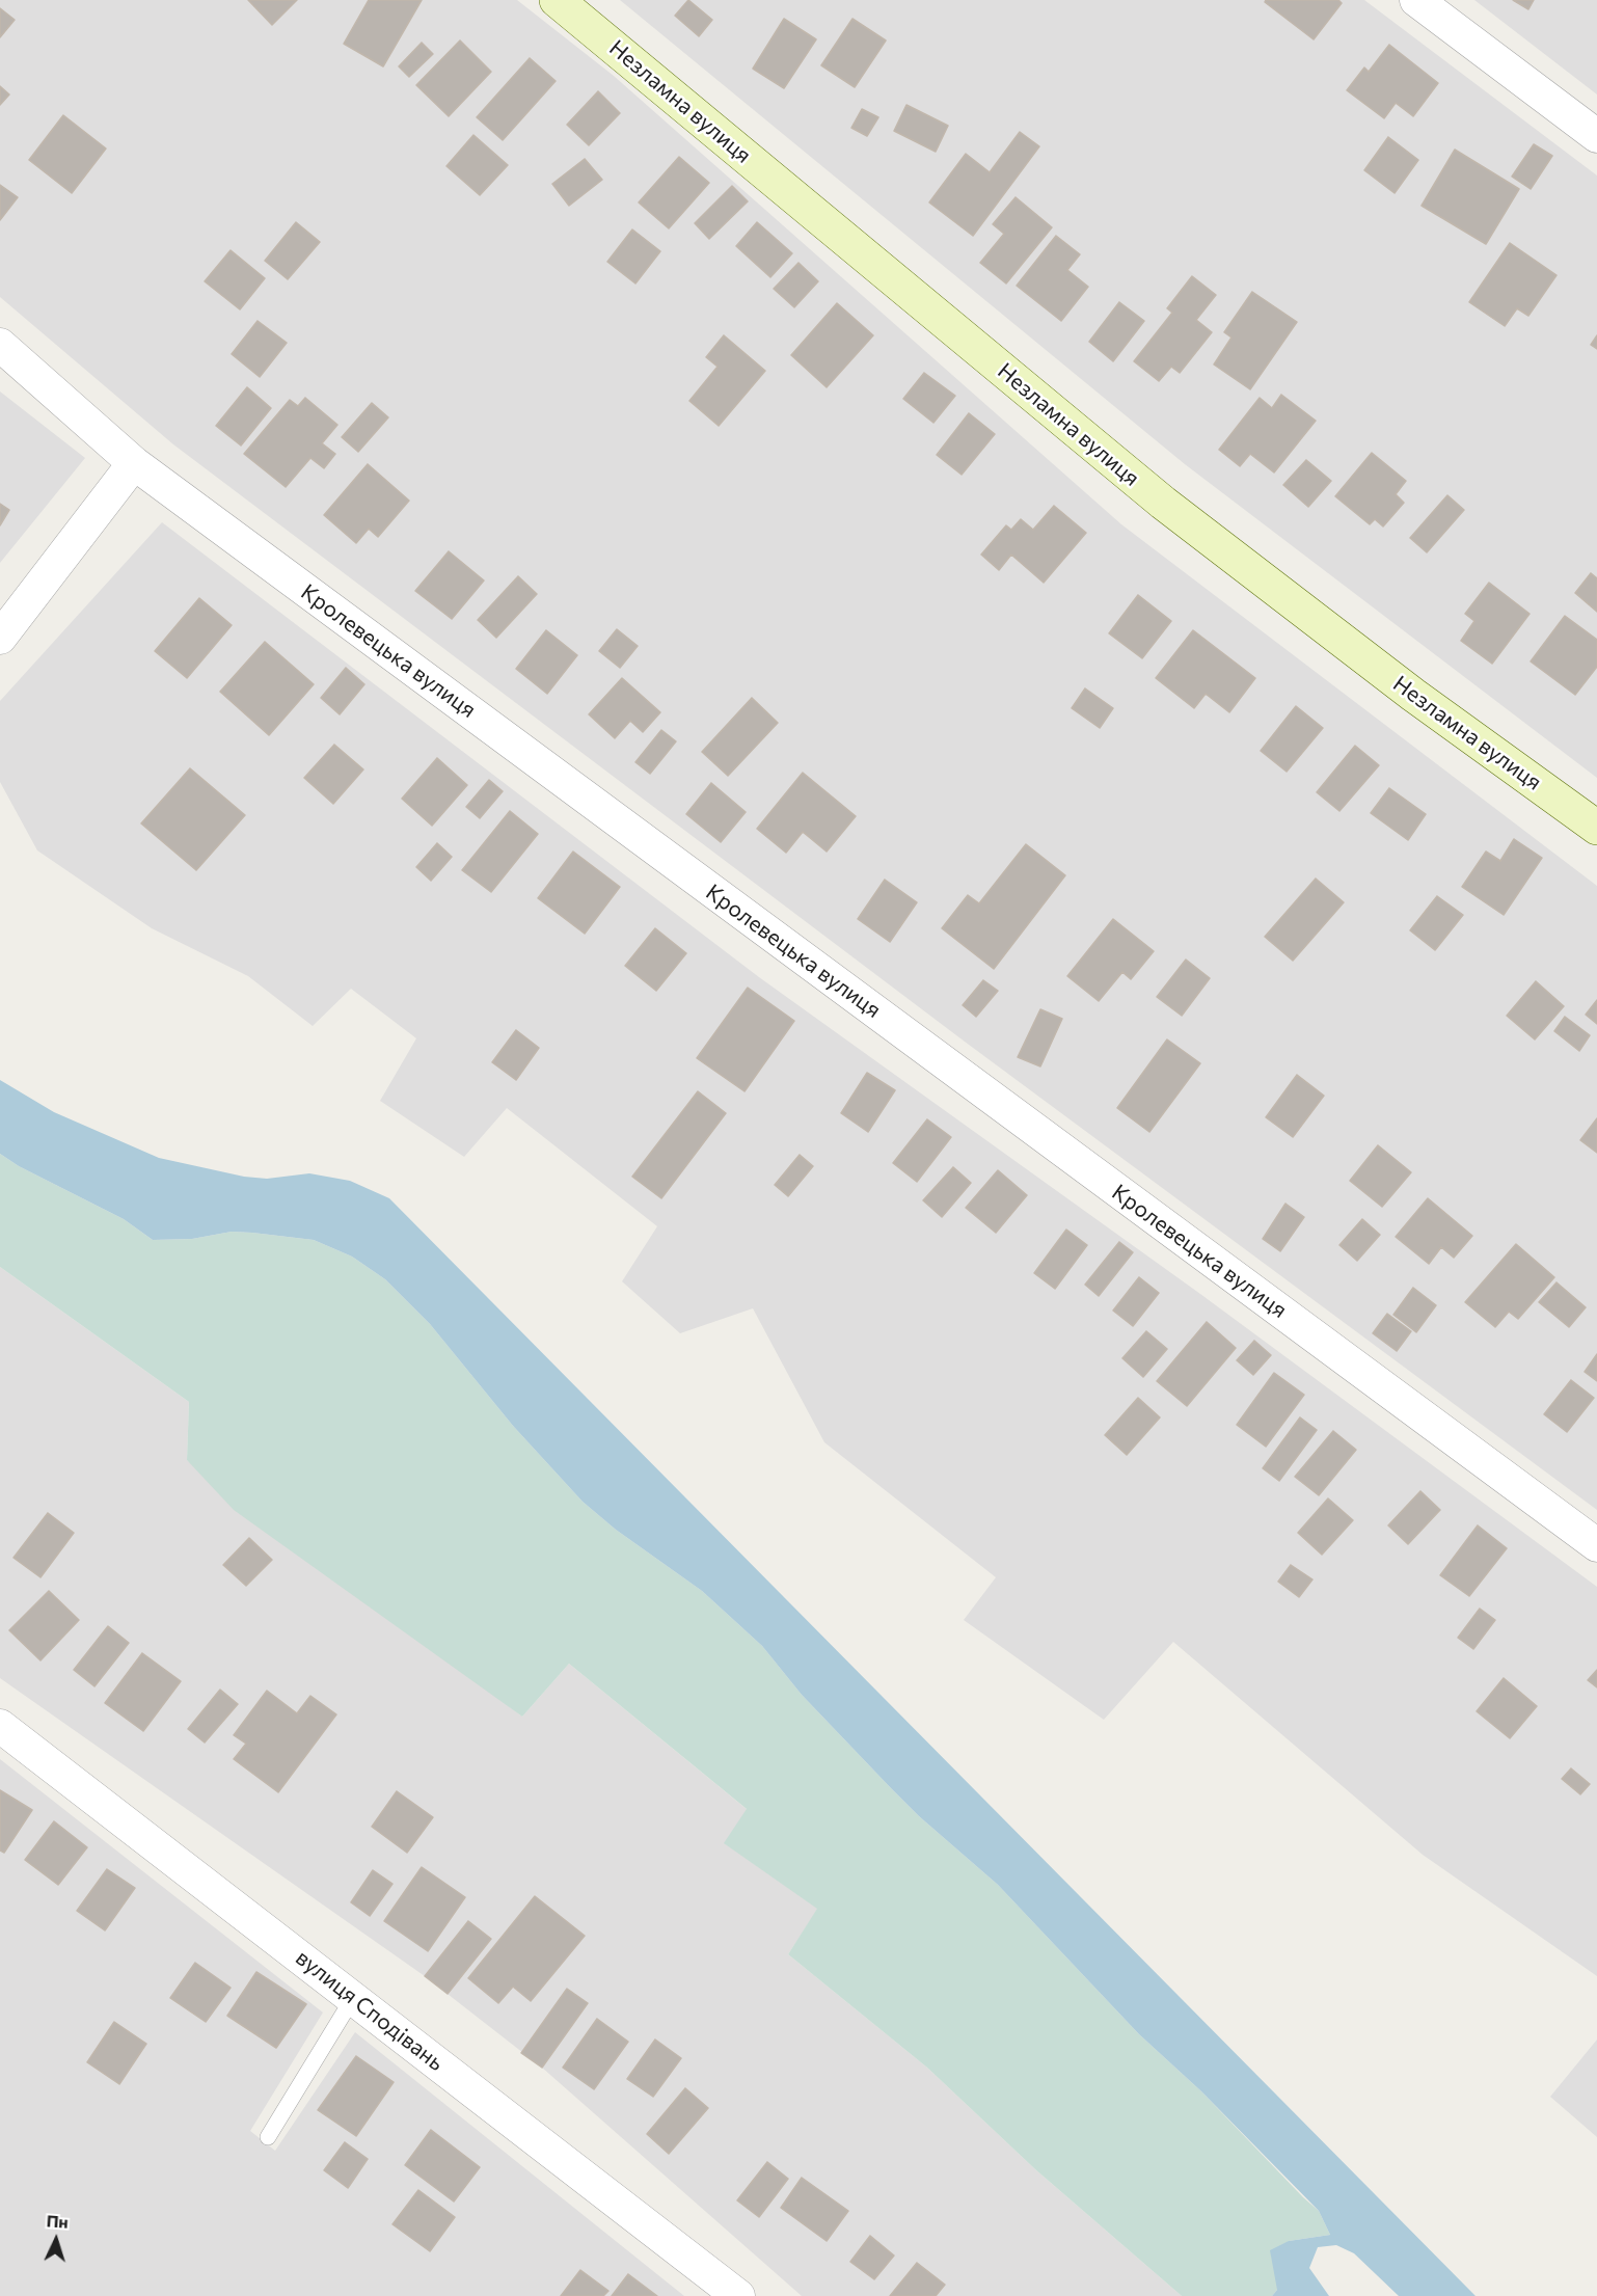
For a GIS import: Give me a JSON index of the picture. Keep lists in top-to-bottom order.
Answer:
{
  "streets": {
    "street": ["Незламна вулиця", "Кролевецька вулиця", "вулиця Сподівань"]
  },
  "north": "top"
}
